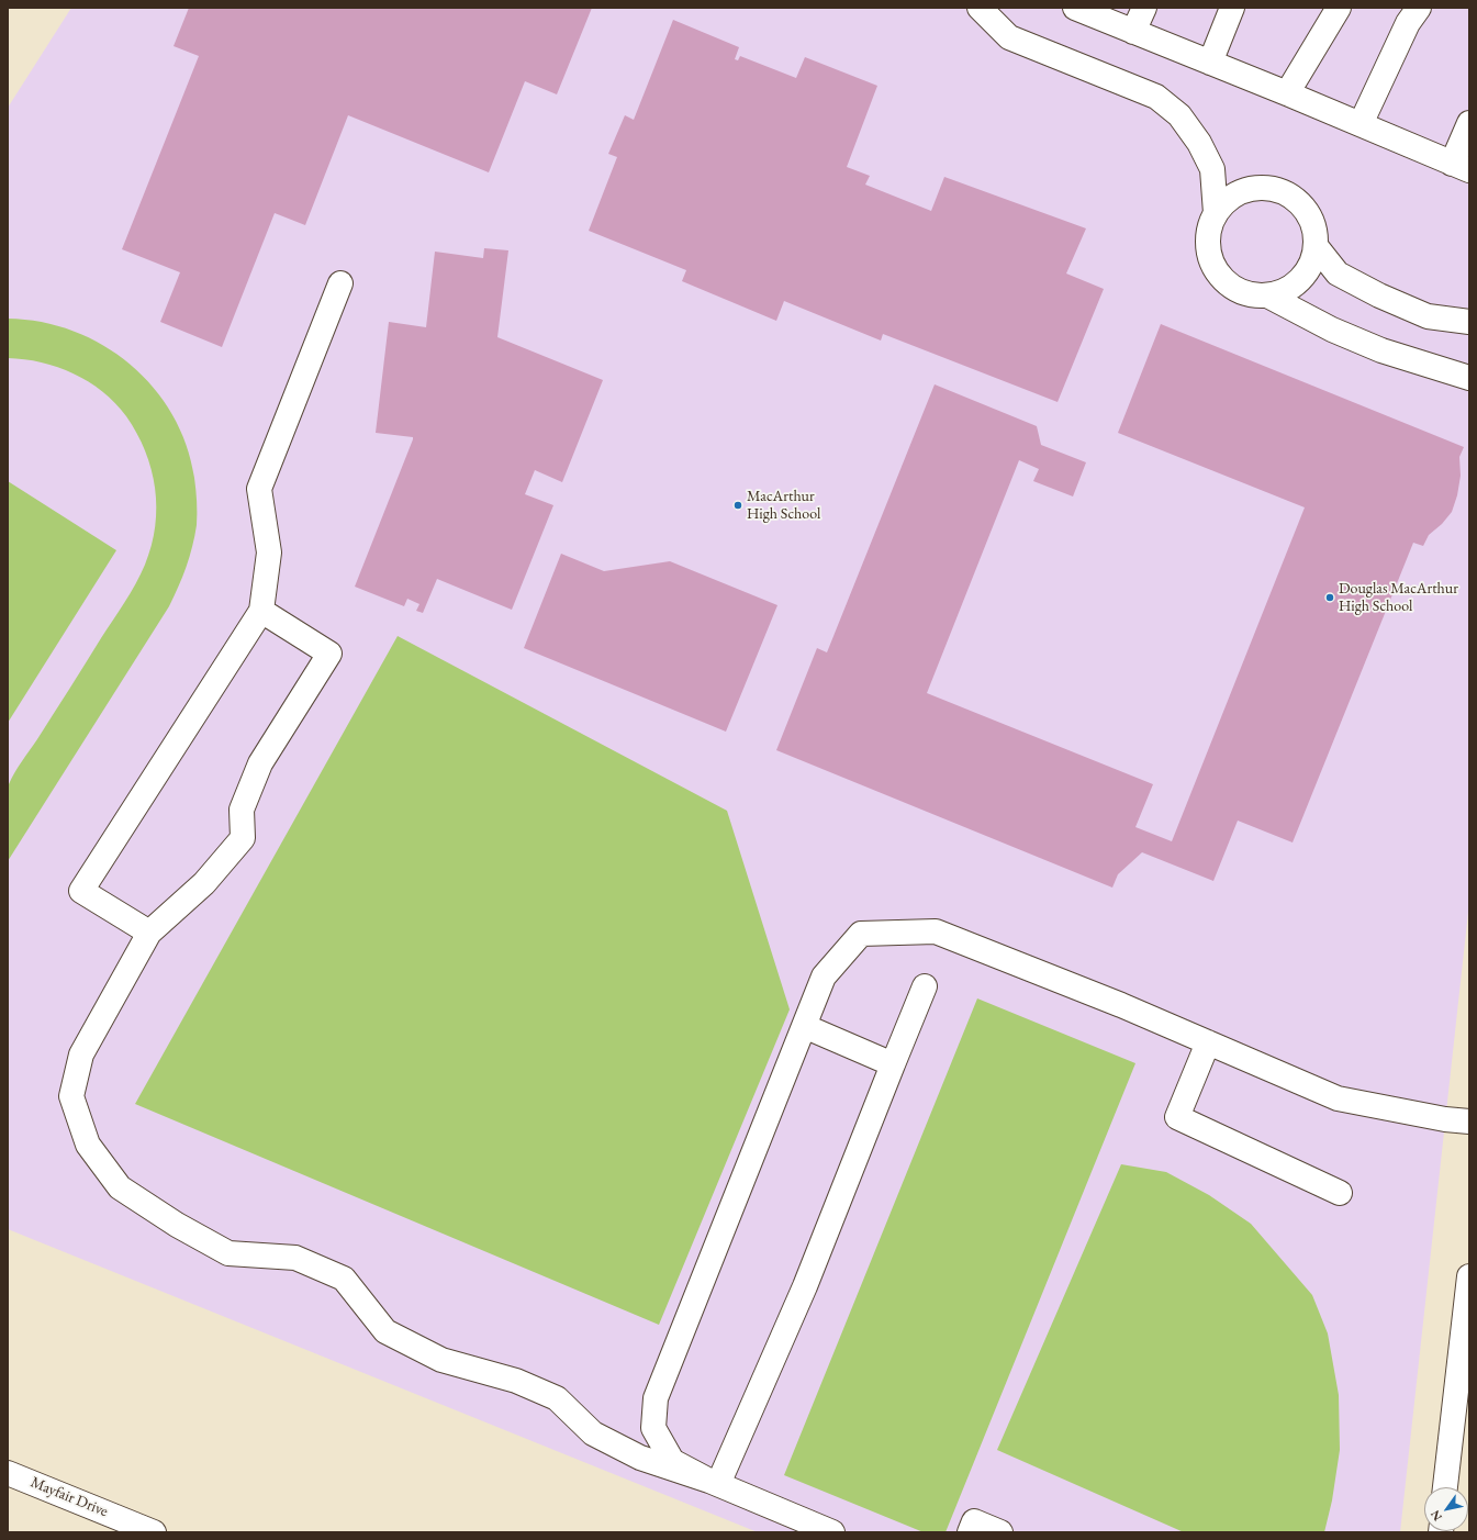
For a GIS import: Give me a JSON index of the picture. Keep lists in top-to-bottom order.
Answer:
{
  "streets": {
    "street": ["Mayfair Drive"]
  },
  "places": ["MacArthur High School", "Douglas MacArthur High School"],
  "north": "bottom left"
}
